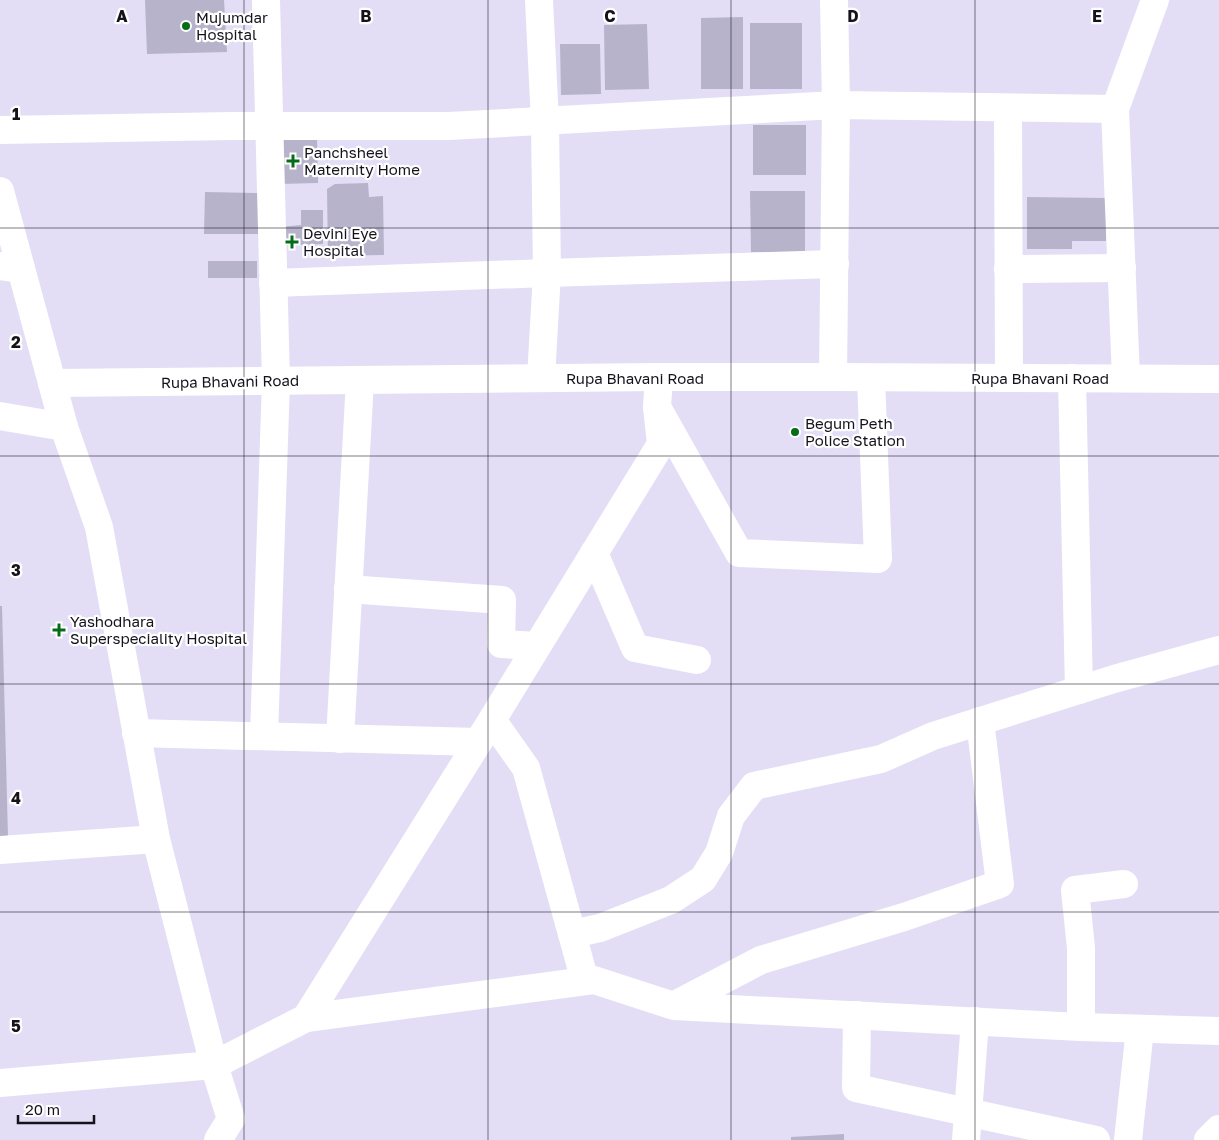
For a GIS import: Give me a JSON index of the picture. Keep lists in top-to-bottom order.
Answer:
{
  "streets": {
    "street": ["Rupa Bhavani Road"]
  },
  "places": {
    "other": ["Mujumdar Hospital", "Begum Peth Police Station"],
    "health": ["Panchsheel Maternity Home", "Devini Eye Hospital", "Yashodhara Superspeciality Hospital"]
  },
  "scale_bar": "20 m",
  "grid": {
    "columns": [
      "A",
      "B",
      "C",
      "D",
      "E"
    ],
    "rows": [
      "1",
      "2",
      "3",
      "4",
      "5"
    ]
  }
}
